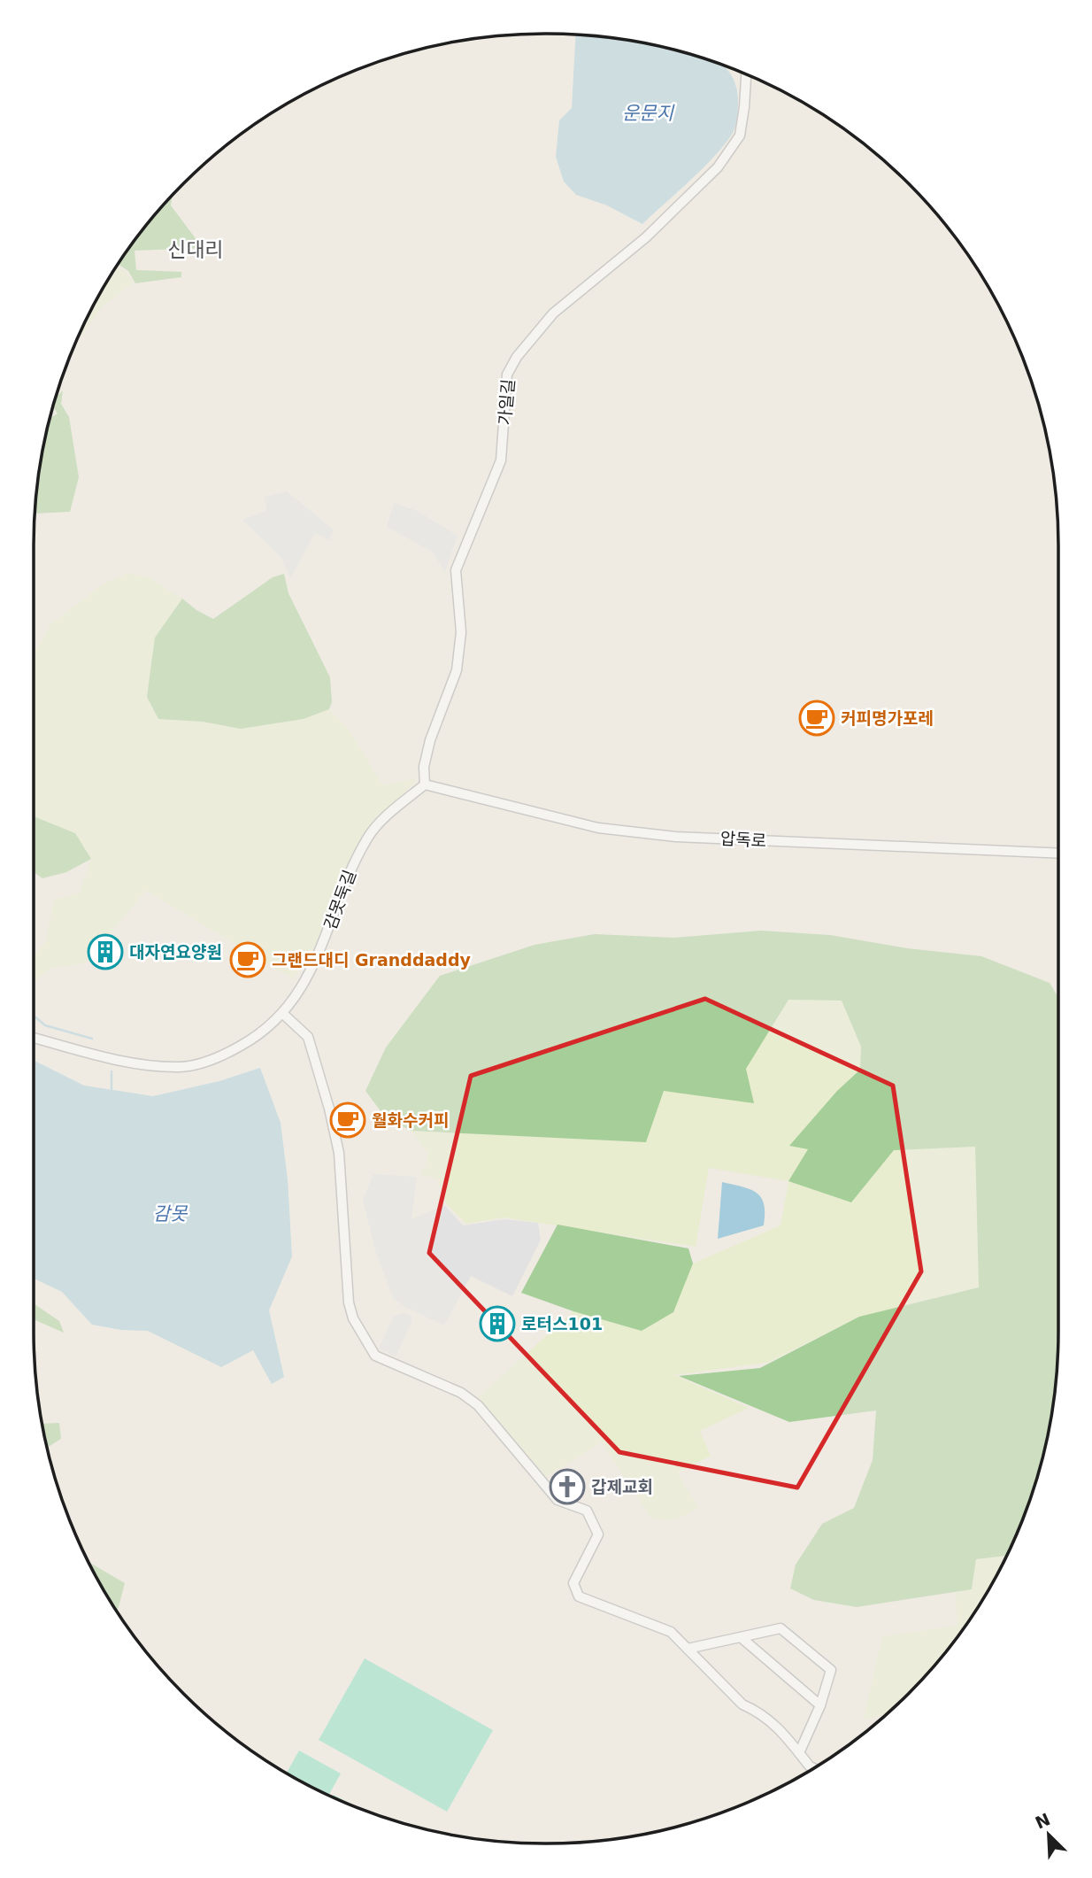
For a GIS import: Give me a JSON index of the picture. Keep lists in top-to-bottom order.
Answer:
{
  "streets": {
    "street": ["가일길", "압독로", "감못둑길"]
  },
  "crossings": [
    ["가일길", "압독로"],
    ["가일길", "감못둑길"],
    ["압독로", "감못둑길"]
  ],
  "districts": ["신대리"],
  "water": ["운문지", "감못"],
  "places": {
    "cafe": ["커피명가포레", "그랜드대디 Granddaddy", "월화수커피"],
    "building": ["대자연요양원", "로터스101"],
    "church": ["갑제교회"]
  },
  "north": "top left"
}
